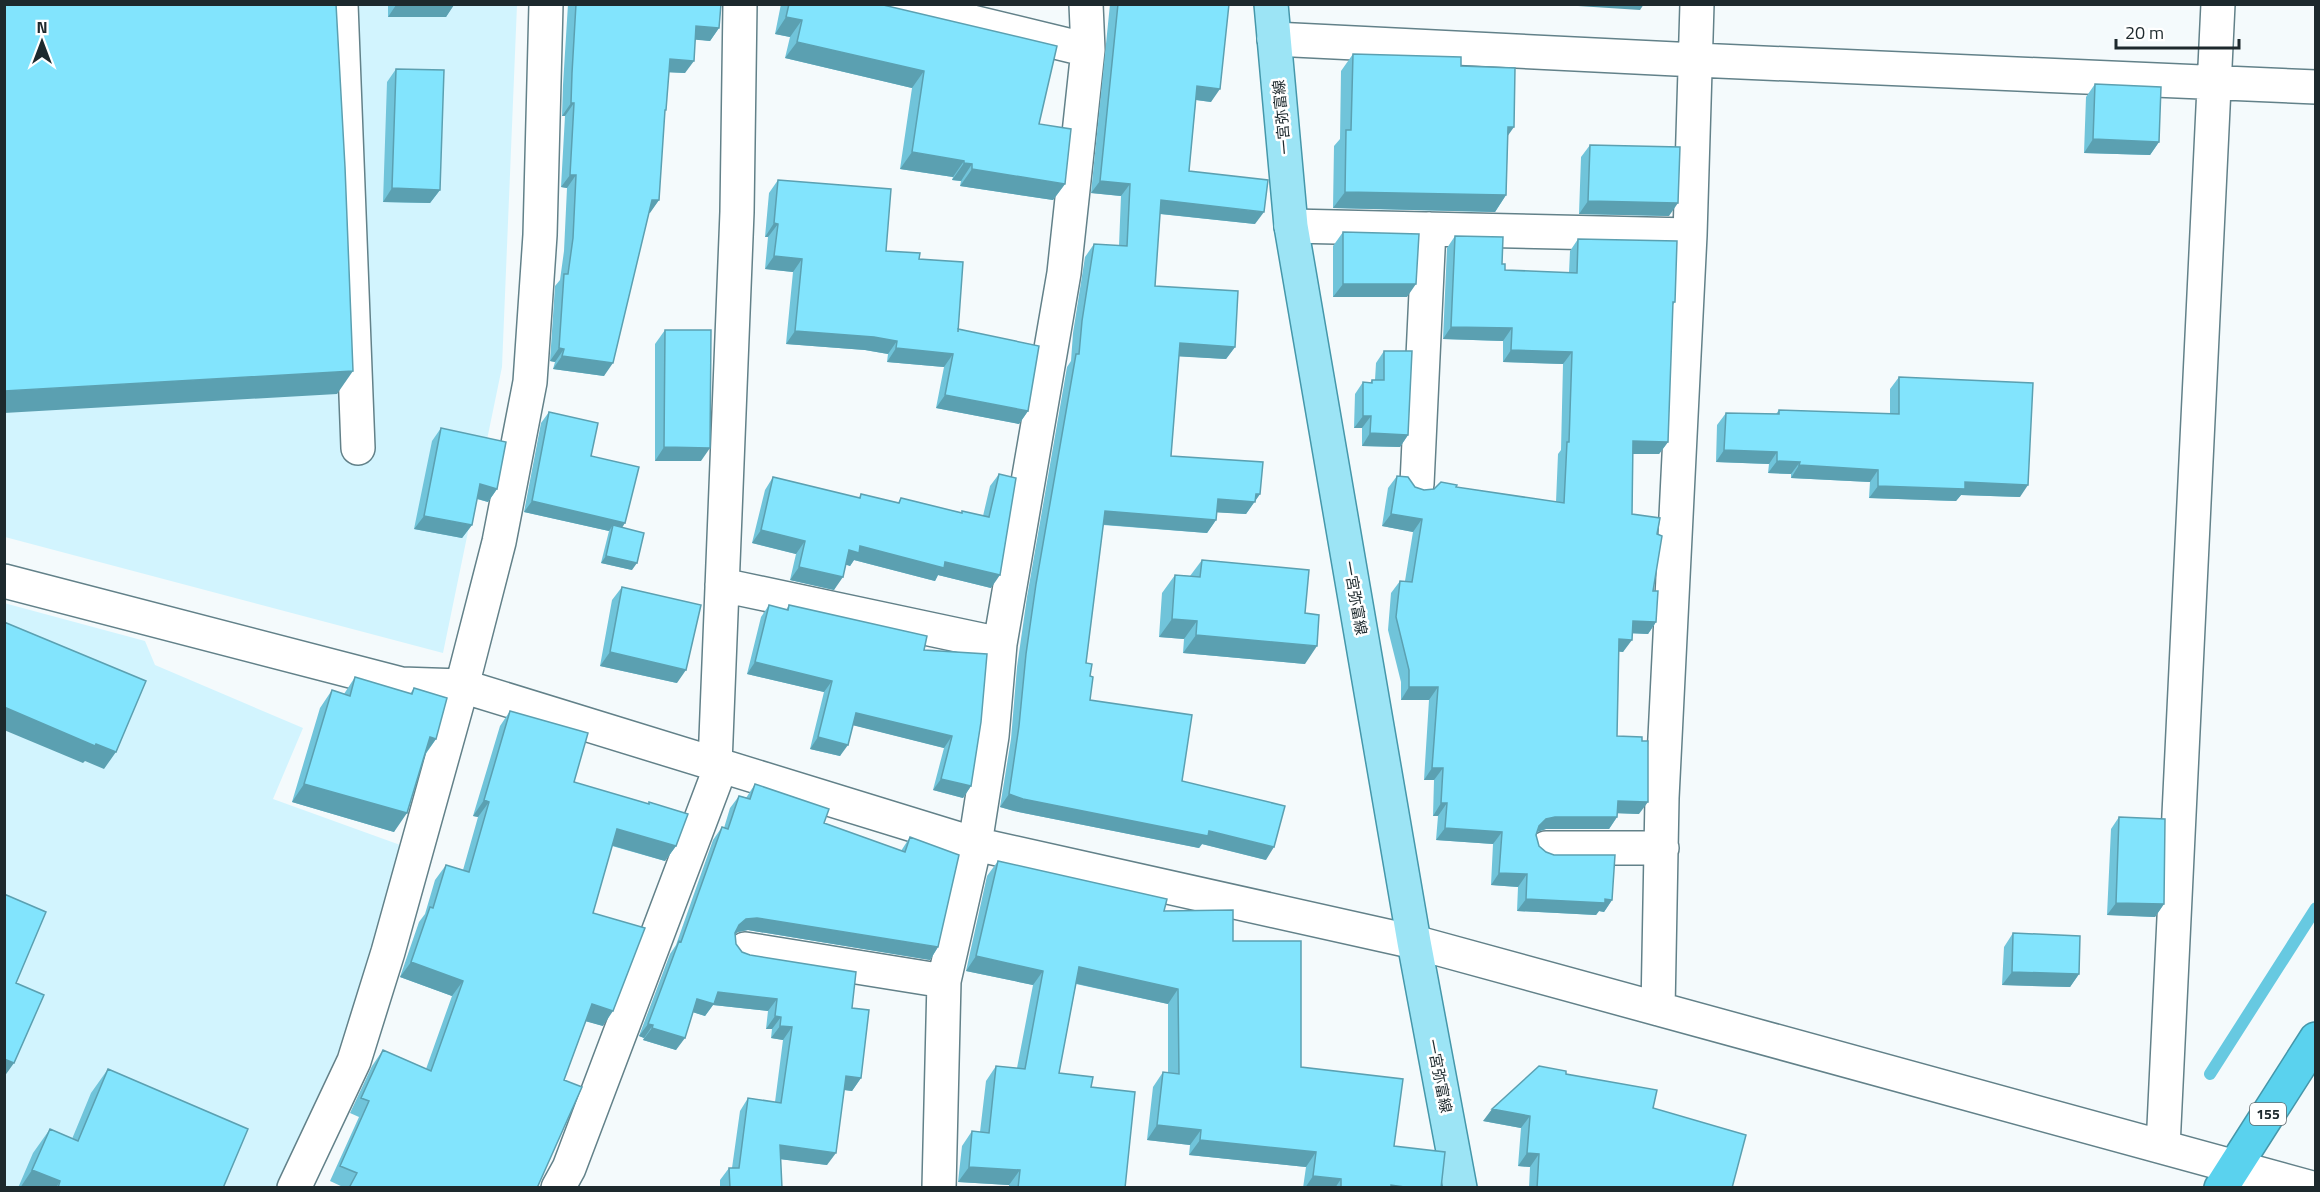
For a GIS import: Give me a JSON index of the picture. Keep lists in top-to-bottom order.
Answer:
{
  "streets": {
    "highway": ["155"],
    "main road": ["一宮弥富線"]
  },
  "scale_bar": "20 m",
  "north": "top"
}
